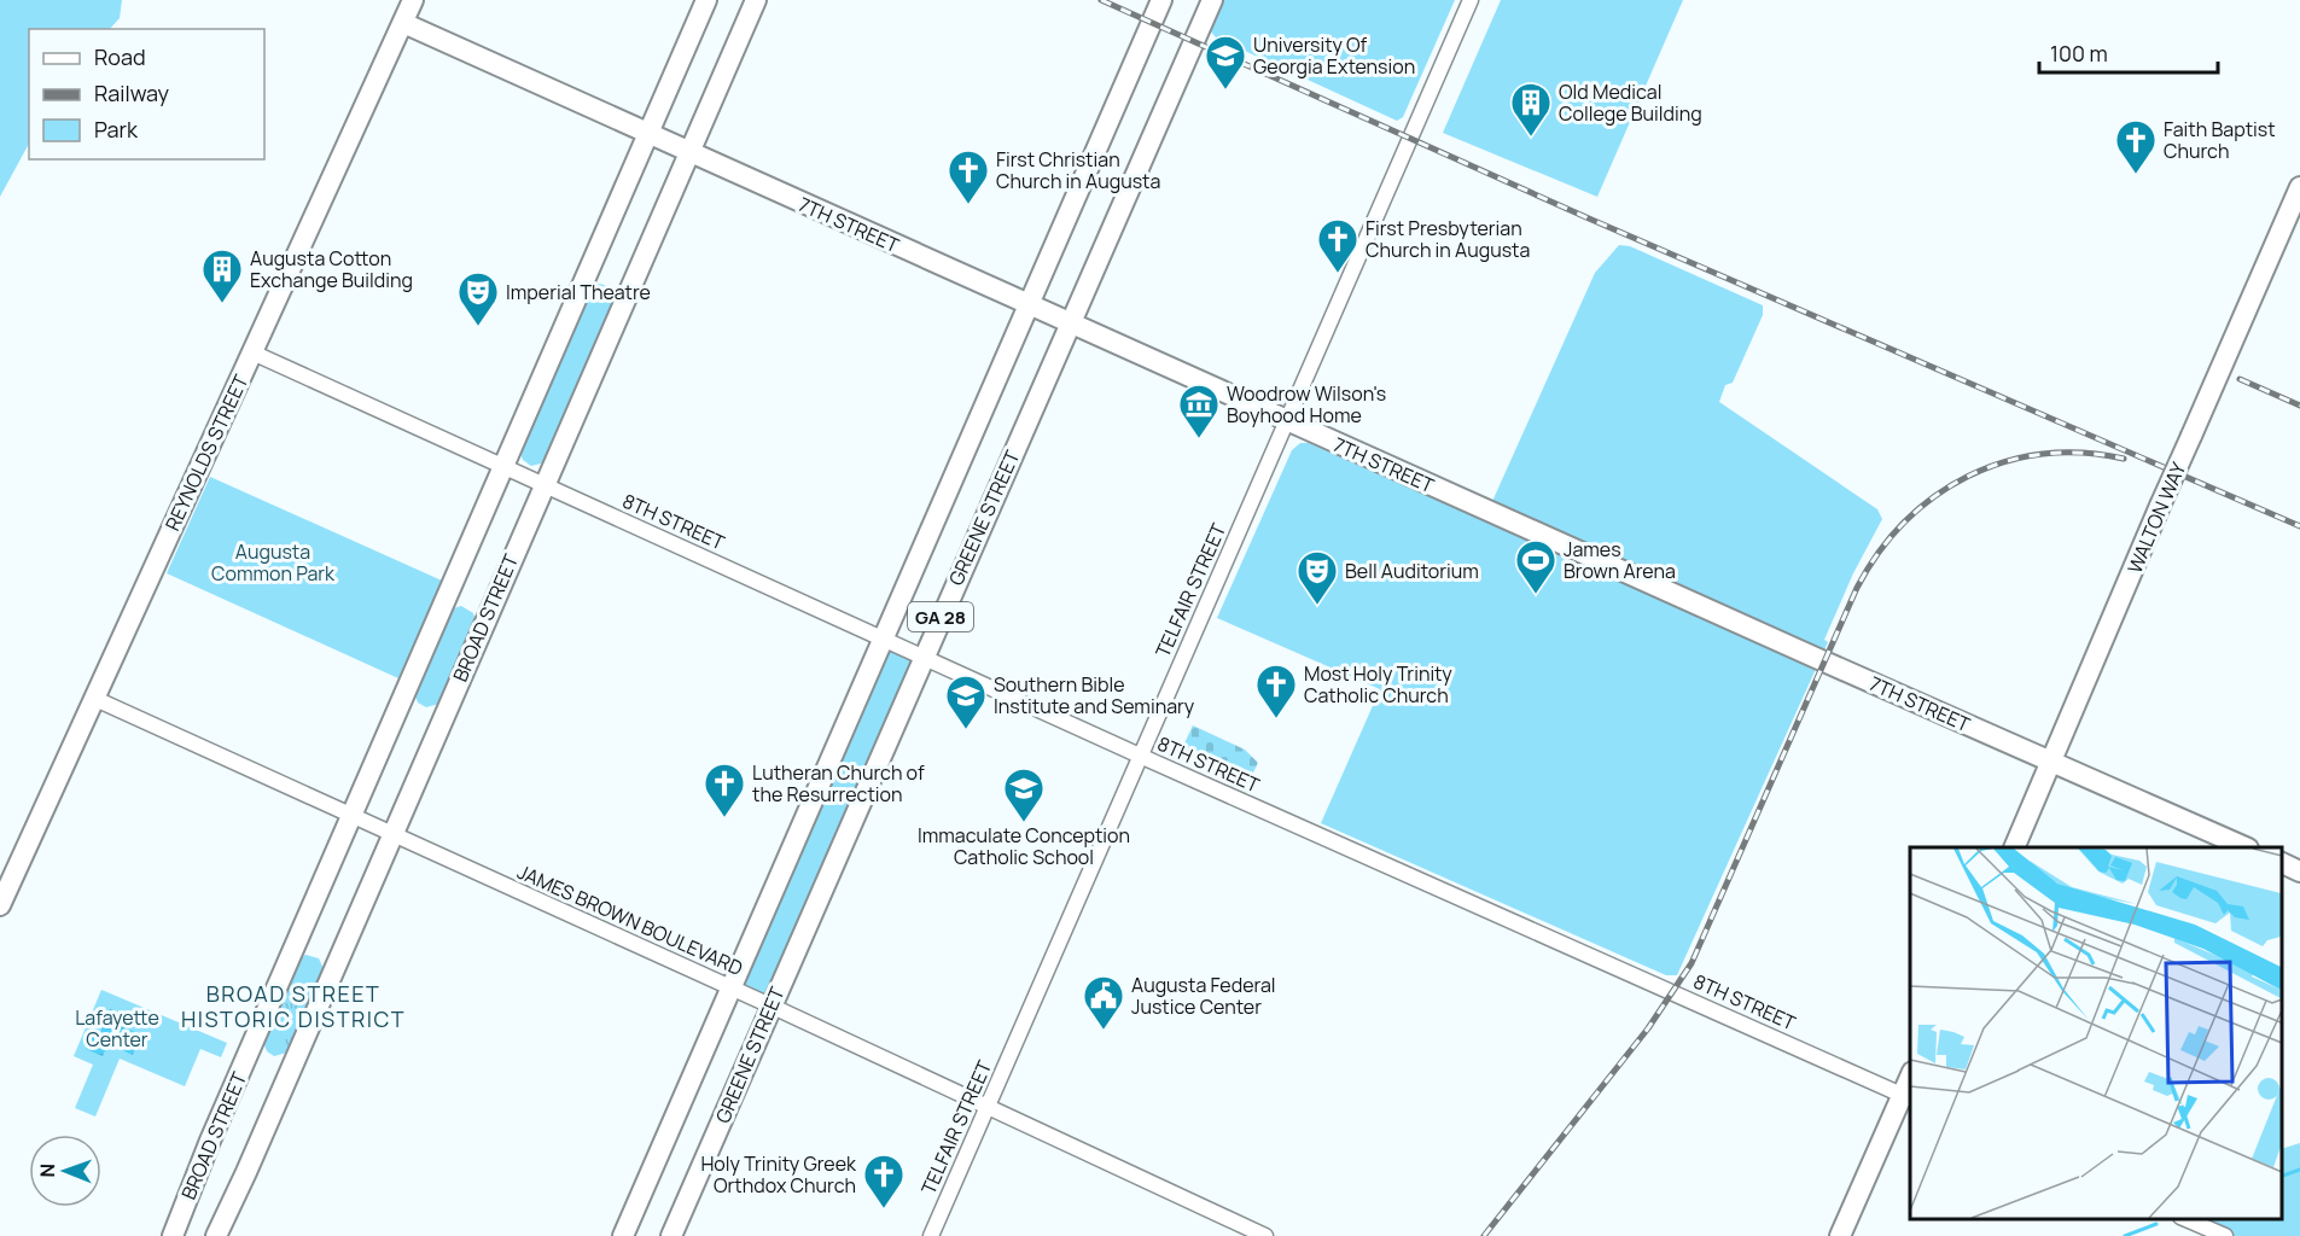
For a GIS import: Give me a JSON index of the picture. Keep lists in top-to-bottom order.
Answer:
{
  "streets": {
    "main road": [
      "7TH STREET",
      "REYNOLDS STREET",
      "GREENE STREET",
      "WALTON WAY",
      "GA 28",
      "BROAD STREET"
    ],
    "street": ["8TH STREET", "TELFAIR STREET", "JAMES BROWN BOULEVARD"]
  },
  "crossings": [
    ["7TH STREET", "REYNOLDS STREET"],
    ["7TH STREET", "GREENE STREET"],
    ["7TH STREET", "WALTON WAY"],
    ["7TH STREET", "TELFAIR STREET"],
    ["7TH STREET", "GA 28"],
    ["7TH STREET", "BROAD STREET"],
    ["REYNOLDS STREET", "8TH STREET"],
    ["REYNOLDS STREET", "JAMES BROWN BOULEVARD"],
    ["GREENE STREET", "8TH STREET"],
    ["GREENE STREET", "JAMES BROWN BOULEVARD"],
    ["8TH STREET", "TELFAIR STREET"],
    ["8TH STREET", "GA 28"],
    ["8TH STREET", "BROAD STREET"],
    ["TELFAIR STREET", "JAMES BROWN BOULEVARD"],
    ["GA 28", "JAMES BROWN BOULEVARD"],
    ["BROAD STREET", "JAMES BROWN BOULEVARD"]
  ],
  "districts": ["BROAD STREET HISTORIC DISTRICT"],
  "parks": ["Augusta Common Park", "Lafayette Center"],
  "places": {
    "school or university": ["University Of Georgia Extension", "Southern Bible Institute and Seminary", "Immaculate Conception Catholic School"],
    "building": ["Old Medical College Building", "Augusta Cotton Exchange Building"],
    "church": [
      "Faith Baptist Church",
      "First Christian Church in Augusta",
      "First Presbyterian Church in Augusta",
      "Most Holy Trinity Catholic Church",
      "Lutheran Church of the Resurrection",
      "Holy Trinity Greek Orthdox Church"
    ],
    "theatre": ["Imperial Theatre", "Bell Auditorium"],
    "museum": ["Woodrow Wilson's Boyhood Home"],
    "sports": ["James Brown Arena"],
    "public building": ["Augusta Federal Justice Center"]
  },
  "legend": ["Road", "Railway", "Park"],
  "scale_bar": "100 m",
  "north": "left"
}
